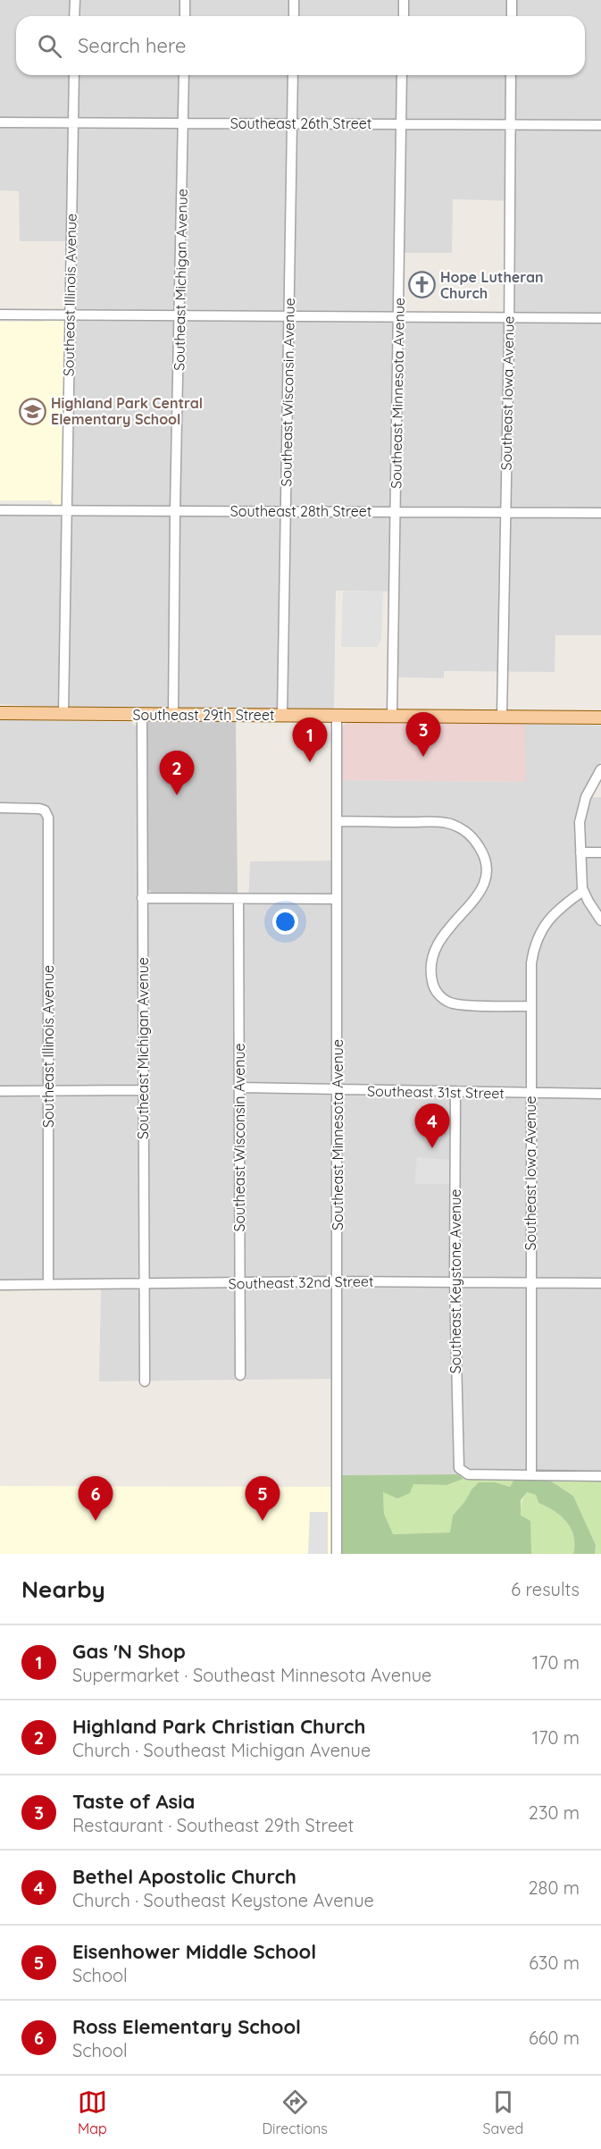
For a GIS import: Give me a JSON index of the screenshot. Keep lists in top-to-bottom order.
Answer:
{
  "streets": {
    "main road": ["Southeast 29th Street"],
    "street": [
      "Southeast 26th Street",
      "Southeast Michigan Avenue",
      "Southeast Illinois Avenue",
      "Southeast Wisconsin Avenue",
      "Southeast Minnesota Avenue",
      "Southeast Iowa Avenue",
      "Southeast 28th Street",
      "Southeast 31st Street",
      "Southeast Keystone Avenue",
      "Southeast 32nd Street"
    ]
  },
  "crossings": [
    ["Southeast 26th Street", "Southeast Michigan Avenue"],
    ["Southeast 26th Street", "Southeast Illinois Avenue"],
    ["Southeast 26th Street", "Southeast Wisconsin Avenue"],
    ["Southeast 26th Street", "Southeast Minnesota Avenue"],
    ["Southeast 26th Street", "Southeast Iowa Avenue"],
    ["Southeast Michigan Avenue", "Southeast 28th Street"],
    ["Southeast Michigan Avenue", "Southeast 29th Street"],
    ["Southeast Michigan Avenue", "Southeast 32nd Street"],
    ["Southeast Illinois Avenue", "Southeast 28th Street"],
    ["Southeast Illinois Avenue", "Southeast 29th Street"],
    ["Southeast Illinois Avenue", "Southeast 32nd Street"],
    ["Southeast Wisconsin Avenue", "Southeast 28th Street"],
    ["Southeast Wisconsin Avenue", "Southeast 29th Street"],
    ["Southeast Wisconsin Avenue", "Southeast 31st Street"],
    ["Southeast Wisconsin Avenue", "Southeast 32nd Street"],
    ["Southeast Minnesota Avenue", "Southeast 28th Street"],
    ["Southeast Minnesota Avenue", "Southeast 29th Street"],
    ["Southeast Minnesota Avenue", "Southeast 31st Street"],
    ["Southeast Minnesota Avenue", "Southeast 32nd Street"],
    ["Southeast Iowa Avenue", "Southeast 28th Street"],
    ["Southeast Iowa Avenue", "Southeast 29th Street"],
    ["Southeast Iowa Avenue", "Southeast 31st Street"],
    ["Southeast Iowa Avenue", "Southeast Keystone Avenue"],
    ["Southeast Iowa Avenue", "Southeast 32nd Street"],
    ["Southeast 31st Street", "Southeast Keystone Avenue"],
    ["Southeast Keystone Avenue", "Southeast 32nd Street"]
  ],
  "places": {
    "church": ["Hope Lutheran Church"],
    "school or university": ["Highland Park Central Elementary School"]
  },
  "page": {
    "search": "Search here",
    "pins": [
      "3",
      "1",
      "2",
      "4",
      "5",
      "6"
    ],
    "heading": ["Nearby", "6 results"],
    "list": [
      {
        "mark": "1",
        "name": "Gas 'N Shop",
        "note": "Supermarket · Southeast Minnesota Avenue",
        "value": "170 m"
      },
      {
        "mark": "2",
        "name": "Highland Park Christian Church",
        "note": "Church · Southeast Michigan Avenue",
        "value": "170 m"
      },
      {
        "mark": "3",
        "name": "Taste of Asia",
        "note": "Restaurant · Southeast 29th Street",
        "value": "230 m"
      },
      {
        "mark": "4",
        "name": "Bethel Apostolic Church",
        "note": "Church · Southeast Keystone Avenue",
        "value": "280 m"
      },
      {
        "mark": "5",
        "name": "Eisenhower Middle School",
        "note": "School",
        "value": "630 m"
      },
      {
        "mark": "6",
        "name": "Ross Elementary School",
        "note": "School",
        "value": "660 m"
      }
    ],
    "nav": ["Map", "Directions", "Saved"]
  }
}
